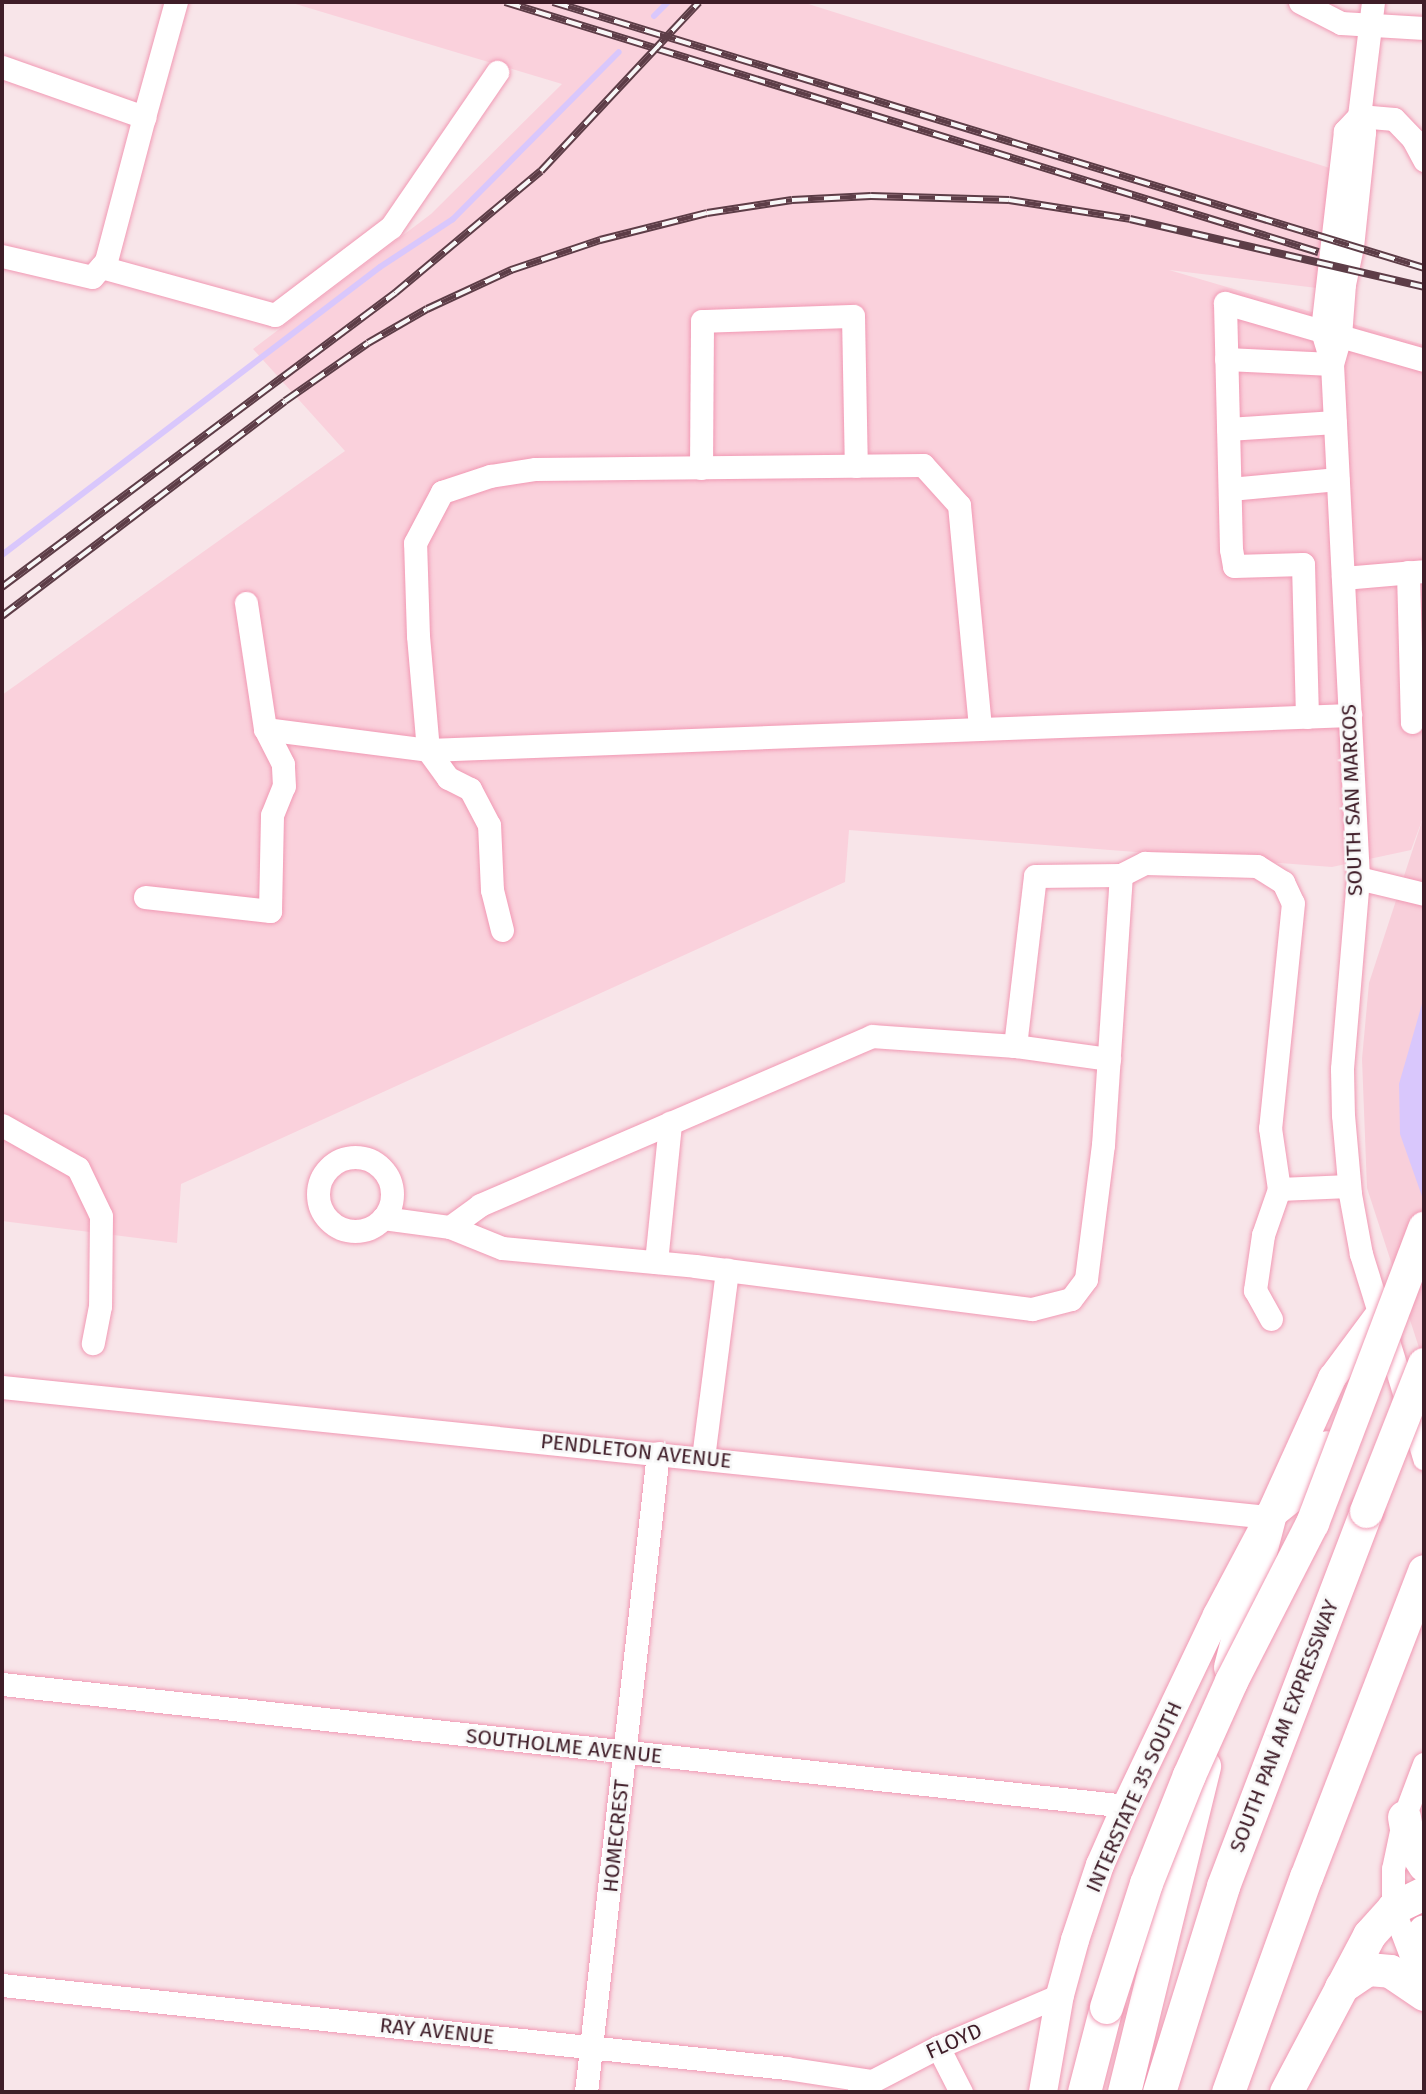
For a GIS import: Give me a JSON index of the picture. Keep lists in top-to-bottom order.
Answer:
{
  "streets": {
    "highway": ["SOUTH PAN AM EXPRESSWAY"],
    "main road": ["INTERSTATE 35 SOUTH"],
    "street": [
      "SOUTH SAN MARCOS",
      "PENDLETON AVENUE",
      "SOUTHOLME AVENUE",
      "HOMECREST",
      "RAY AVENUE",
      "FLOYD"
    ]
  },
  "crossings": [
    ["SOUTH SAN MARCOS", "INTERSTATE 35 SOUTH"],
    ["PENDLETON AVENUE", "INTERSTATE 35 SOUTH"],
    ["PENDLETON AVENUE", "HOMECREST"],
    ["SOUTHOLME AVENUE", "INTERSTATE 35 SOUTH"],
    ["SOUTHOLME AVENUE", "HOMECREST"],
    ["INTERSTATE 35 SOUTH", "FLOYD"],
    ["HOMECREST", "RAY AVENUE"],
    ["RAY AVENUE", "FLOYD"]
  ]
}
